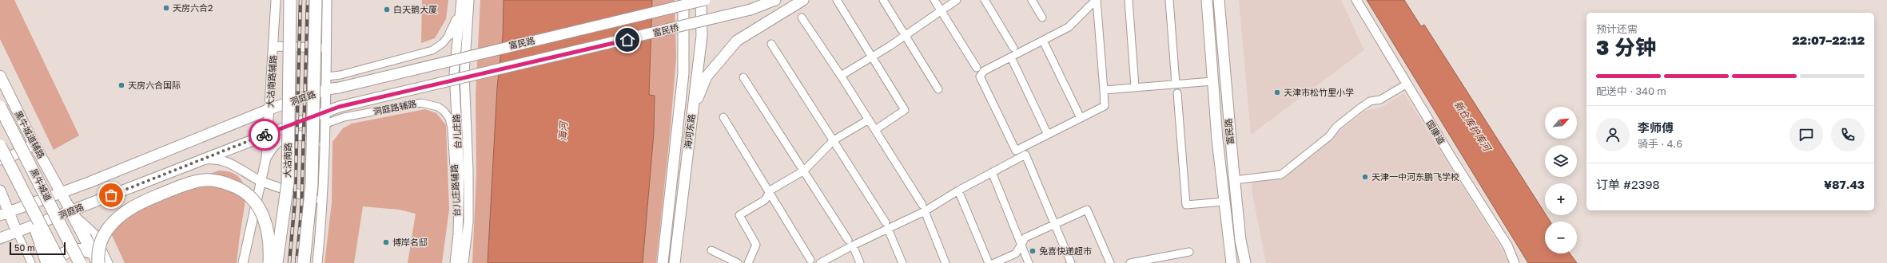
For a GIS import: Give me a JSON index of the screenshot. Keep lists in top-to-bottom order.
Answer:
{
  "streets": {
    "highway": ["大沽南路", "黑牛城道"],
    "main road": [
      "富民桥",
      "富民路",
      "洞庭路",
      "海河东路",
      "黑牛城道辅路"
    ],
    "street": [
      "大沽南路辅路",
      "洞庭路辅路",
      "台儿庄路",
      "国康道",
      "台儿庄路辅路"
    ]
  },
  "crossings": [
    ["富民桥", "洞庭路"],
    ["富民路", "洞庭路"],
    ["大沽南路辅路", "洞庭路"],
    ["洞庭路", "黑牛城道辅路"],
    ["洞庭路辅路", "台儿庄路辅路"],
    ["台儿庄路", "台儿庄路辅路"]
  ],
  "water": ["新仓库护库河", "海河"],
  "places": [
    "天房六合2",
    "白天鹅大厦",
    "天房六合国际",
    "天津市松竹里小学",
    "天津一中河东鹏飞学校",
    "博岸名邸",
    "兔喜快递超市"
  ],
  "scale_bar": "50 m",
  "north": "top right",
  "page": {
    "heading": ["3 分钟", "预计还需", "22:07–22:12"],
    "panel": [
      "李师傅",
      "骑手 · 4.6",
      "订单 #2398",
      "¥87.43"
    ],
    "bar": "配送中 · 340 m",
    "map_buttons": ["+", "−"],
    "scale": "50 m"
  }
}
